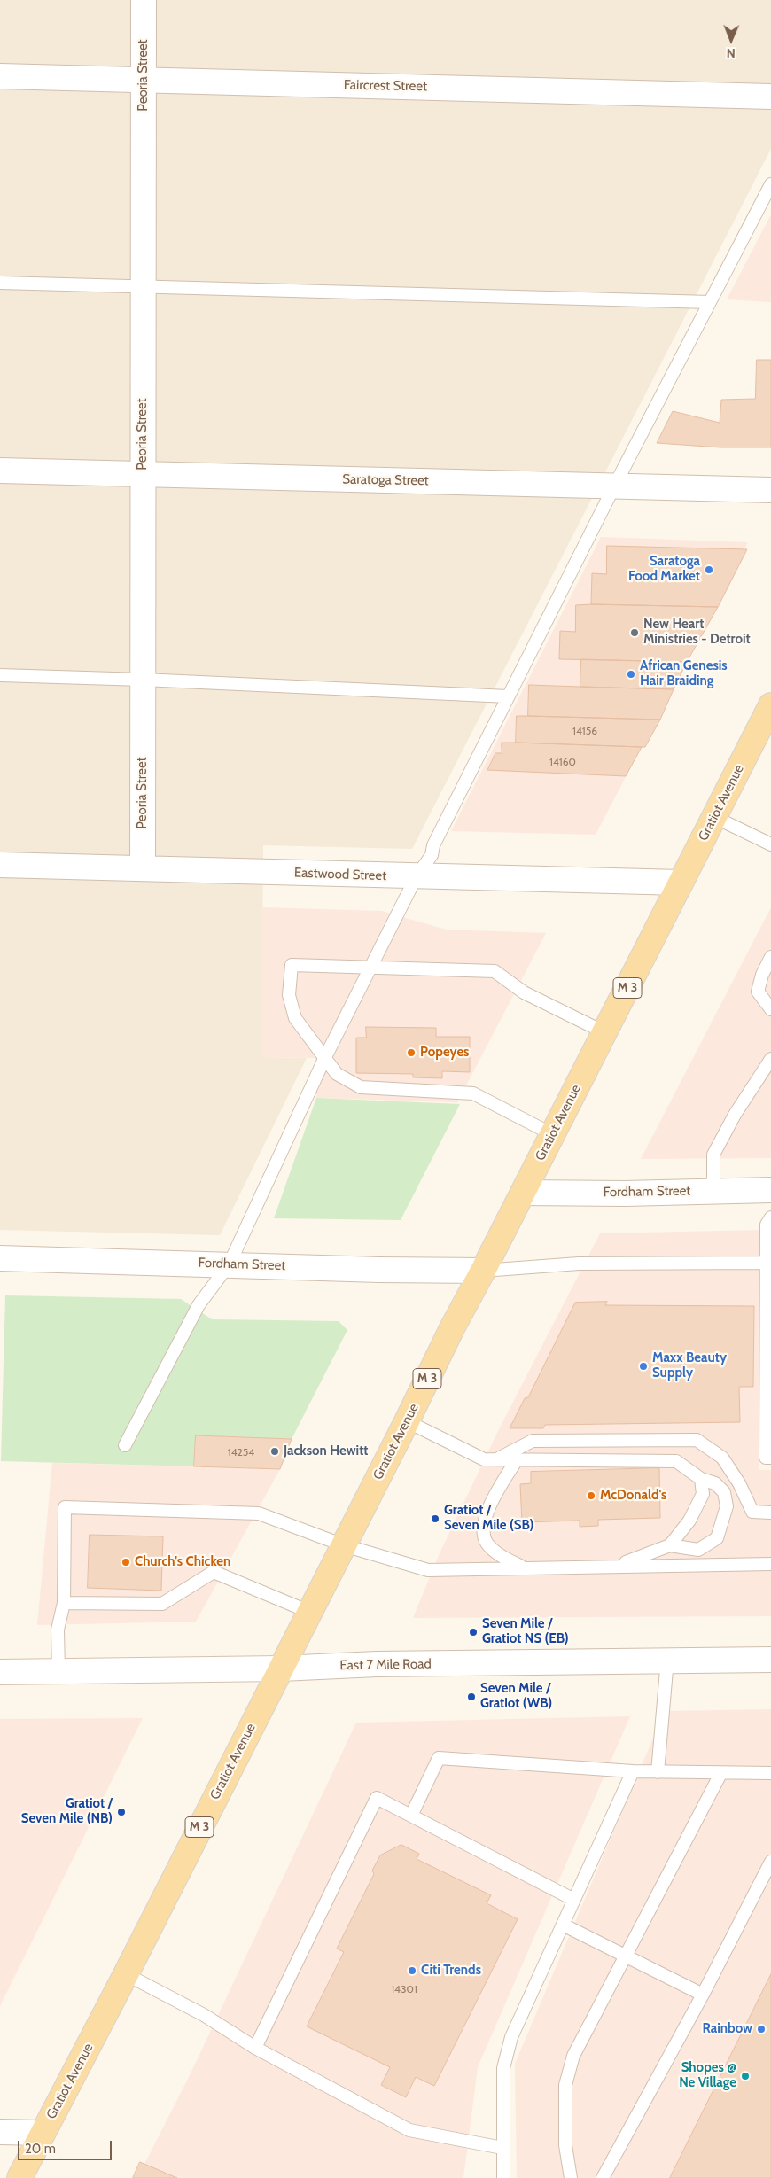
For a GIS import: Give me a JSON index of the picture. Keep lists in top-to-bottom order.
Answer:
{
  "streets": {
    "main road": ["Gratiot Avenue", "M 3"],
    "street": [
      "Peoria Street",
      "Faircrest Street",
      "Saratoga Street",
      "Eastwood Street",
      "Fordham Street",
      "East 7 Mile Road"
    ]
  },
  "crossings": [
    ["Peoria Street", "Faircrest Street"],
    ["Peoria Street", "Saratoga Street"],
    ["Peoria Street", "Eastwood Street"],
    ["Gratiot Avenue", "Eastwood Street"],
    ["Gratiot Avenue", "Fordham Street"],
    ["Gratiot Avenue", "East 7 Mile Road"]
  ],
  "places": [
    "Saratoga Food Market",
    "New Heart Ministries - Detroit",
    "African Genesis Hair Braiding",
    "Popeyes",
    "Maxx Beauty Supply",
    "Jackson Hewitt",
    "McDonald's",
    "Gratiot / Seven Mile (SB)",
    "Church's Chicken",
    "Seven Mile / Gratiot NS (EB)",
    "Seven Mile / Gratiot (WB)",
    "Gratiot / Seven Mile (NB)",
    "Citi Trends",
    "Rainbow",
    "Shopes @ Ne Village"
  ],
  "house_numbers": [
    "14156",
    "14160",
    "14254",
    "14301"
  ],
  "scale_bar": "20 m",
  "north": "bottom"
}
